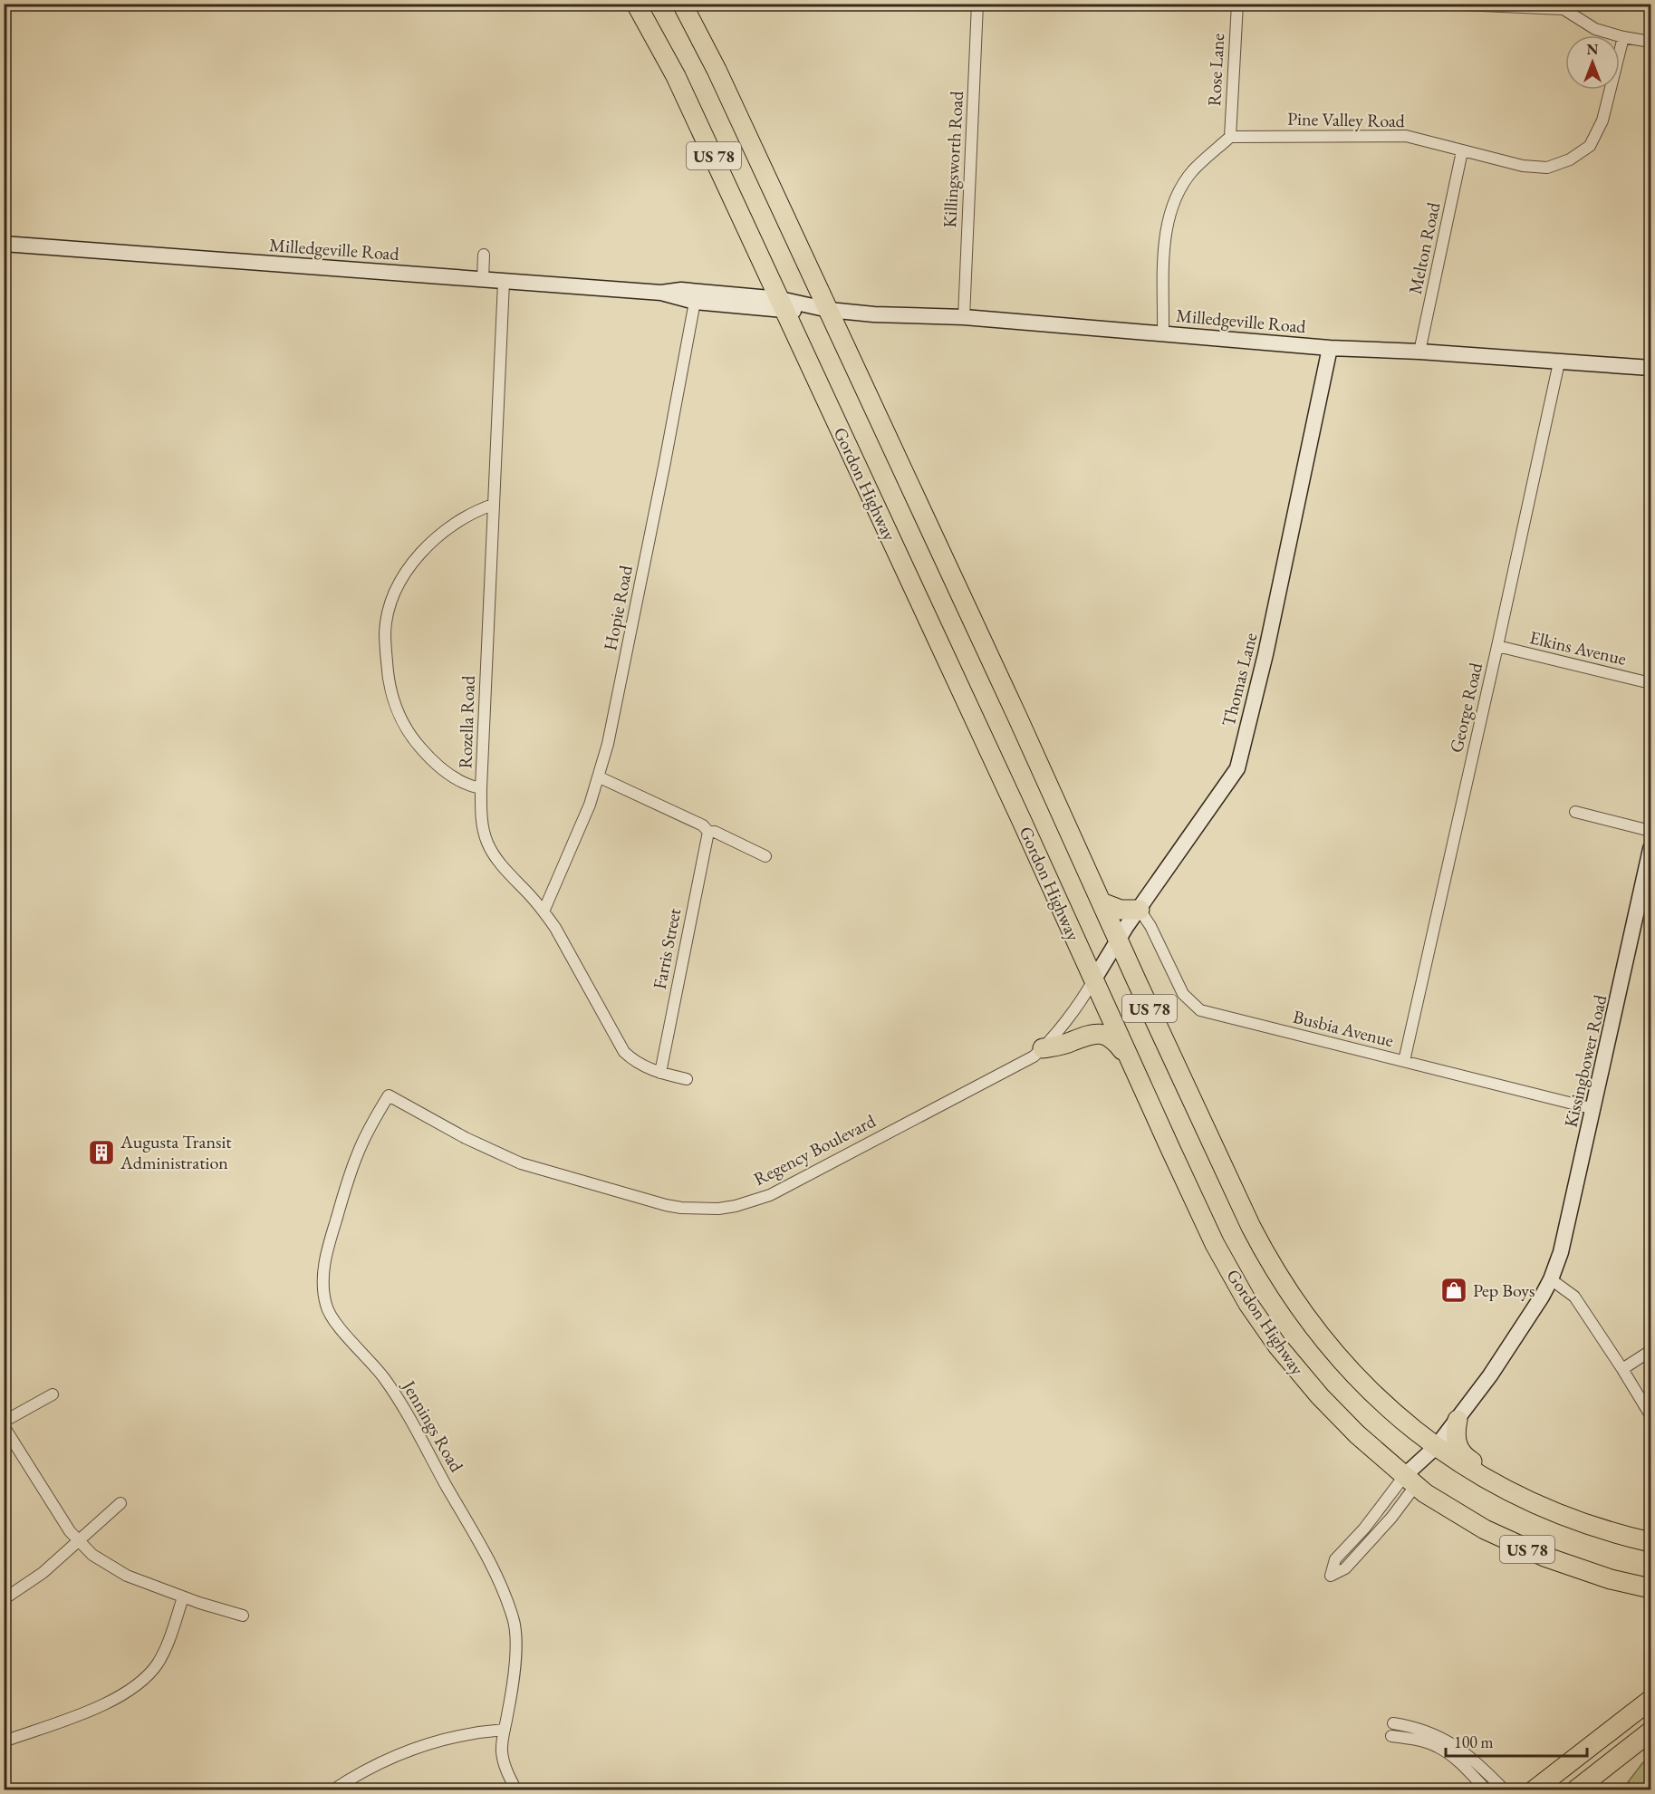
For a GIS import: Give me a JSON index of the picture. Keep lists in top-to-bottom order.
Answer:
{
  "streets": {
    "highway": ["US 78", "Gordon Highway"],
    "street": [
      "Rose Lane",
      "Pine Valley Road",
      "Killingsworth Road",
      "Melton Road",
      "Milledgeville Road",
      "Hopie Road",
      "Elkins Avenue",
      "Thomas Lane",
      "George Road",
      "Rozella Road",
      "Farris Street",
      "Busbia Avenue",
      "Kissingbower Road",
      "Regency Boulevard",
      "Jennings Road"
    ]
  },
  "crossings": [
    ["Rose Lane", "Pine Valley Road"],
    ["Pine Valley Road", "Melton Road"],
    ["Killingsworth Road", "Milledgeville Road"],
    ["Melton Road", "Milledgeville Road"],
    ["Milledgeville Road", "Gordon Highway"],
    ["Milledgeville Road", "Hopie Road"],
    ["Milledgeville Road", "Thomas Lane"],
    ["Milledgeville Road", "George Road"],
    ["Milledgeville Road", "Rozella Road"],
    ["Gordon Highway", "Thomas Lane"],
    ["Gordon Highway", "Kissingbower Road"],
    ["Gordon Highway", "Regency Boulevard"],
    ["Hopie Road", "Rozella Road"],
    ["Elkins Avenue", "George Road"],
    ["Thomas Lane", "Busbia Avenue"],
    ["Thomas Lane", "Regency Boulevard"],
    ["George Road", "Busbia Avenue"],
    ["Rozella Road", "Farris Street"],
    ["Busbia Avenue", "Kissingbower Road"],
    ["Regency Boulevard", "Jennings Road"]
  ],
  "places": {
    "building": ["Augusta Transit Administration"],
    "shop": ["Pep Boys"]
  },
  "scale_bar": "100 m",
  "north": "top"
}
